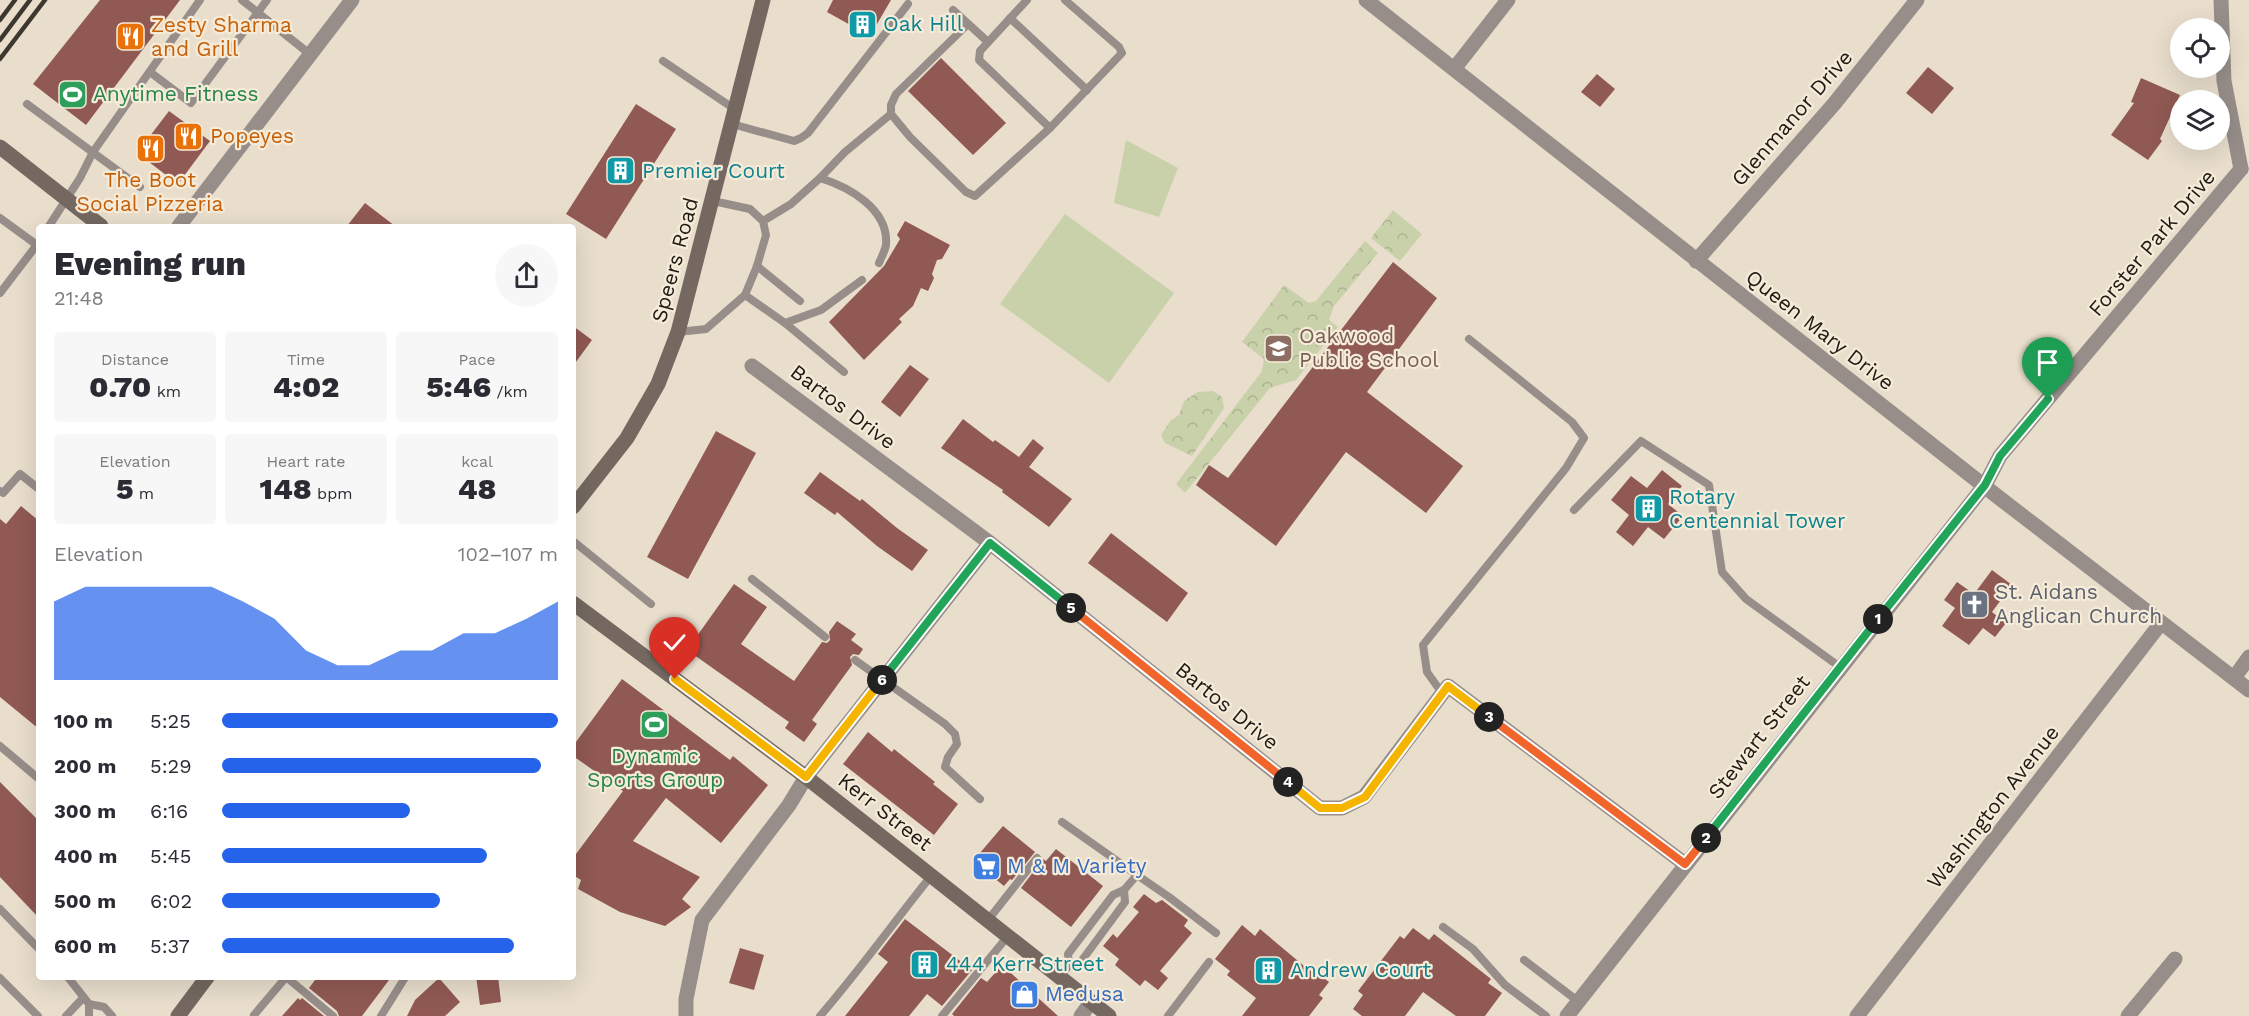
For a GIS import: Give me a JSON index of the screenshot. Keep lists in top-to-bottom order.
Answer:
{
  "streets": {
    "main road": ["Speers Road", "Kerr Street"],
    "street": [
      "Glenmanor Drive",
      "Forster Park Drive",
      "Queen Mary Drive",
      "Bartos Drive",
      "Stewart Street",
      "Washington Avenue"
    ]
  },
  "crossings": [
    ["Glenmanor Drive", "Queen Mary Drive"],
    ["Forster Park Drive", "Queen Mary Drive"],
    ["Forster Park Drive", "Stewart Street"],
    ["Queen Mary Drive", "Stewart Street"],
    ["Queen Mary Drive", "Washington Avenue"]
  ],
  "places": {
    "building": [
      "Oak Hill",
      "Premier Court",
      "Rotary Centennial Tower",
      "444 Kerr Street",
      "Andrew Court"
    ],
    "restaurant": ["Zesty Sharma and Grill", "Popeyes", "The Boot Social Pizzeria"],
    "sports": ["Anytime Fitness", "Dynamic Sports Group"],
    "school or university": ["Oakwood Public School"],
    "church": ["St. Aidans Anglican Church"],
    "supermarket": ["M & M Variety"],
    "shop": ["Medusa"]
  },
  "page": {
    "heading": ["Evening run", "21:48"],
    "stats": [
      ["Distance", "0.70 km"],
      ["Time", "4:02"],
      ["Pace", "5:46 /km"],
      ["Elevation", "5 m"],
      ["Heart rate", "148 bpm"],
      ["kcal", "48"]
    ],
    "chart": ["Elevation", "102–107 m"],
    "pins": [
      "5",
      "1",
      "6",
      "3",
      "4",
      "2"
    ],
    "list": [
      {
        "name": "100 m",
        "note": "5:25"
      },
      {
        "name": "200 m",
        "note": "5:29"
      },
      {
        "name": "300 m",
        "note": "6:16"
      },
      {
        "name": "400 m",
        "note": "5:45"
      },
      {
        "name": "500 m",
        "note": "6:02"
      },
      {
        "name": "600 m",
        "note": "5:37"
      }
    ]
  }
}
